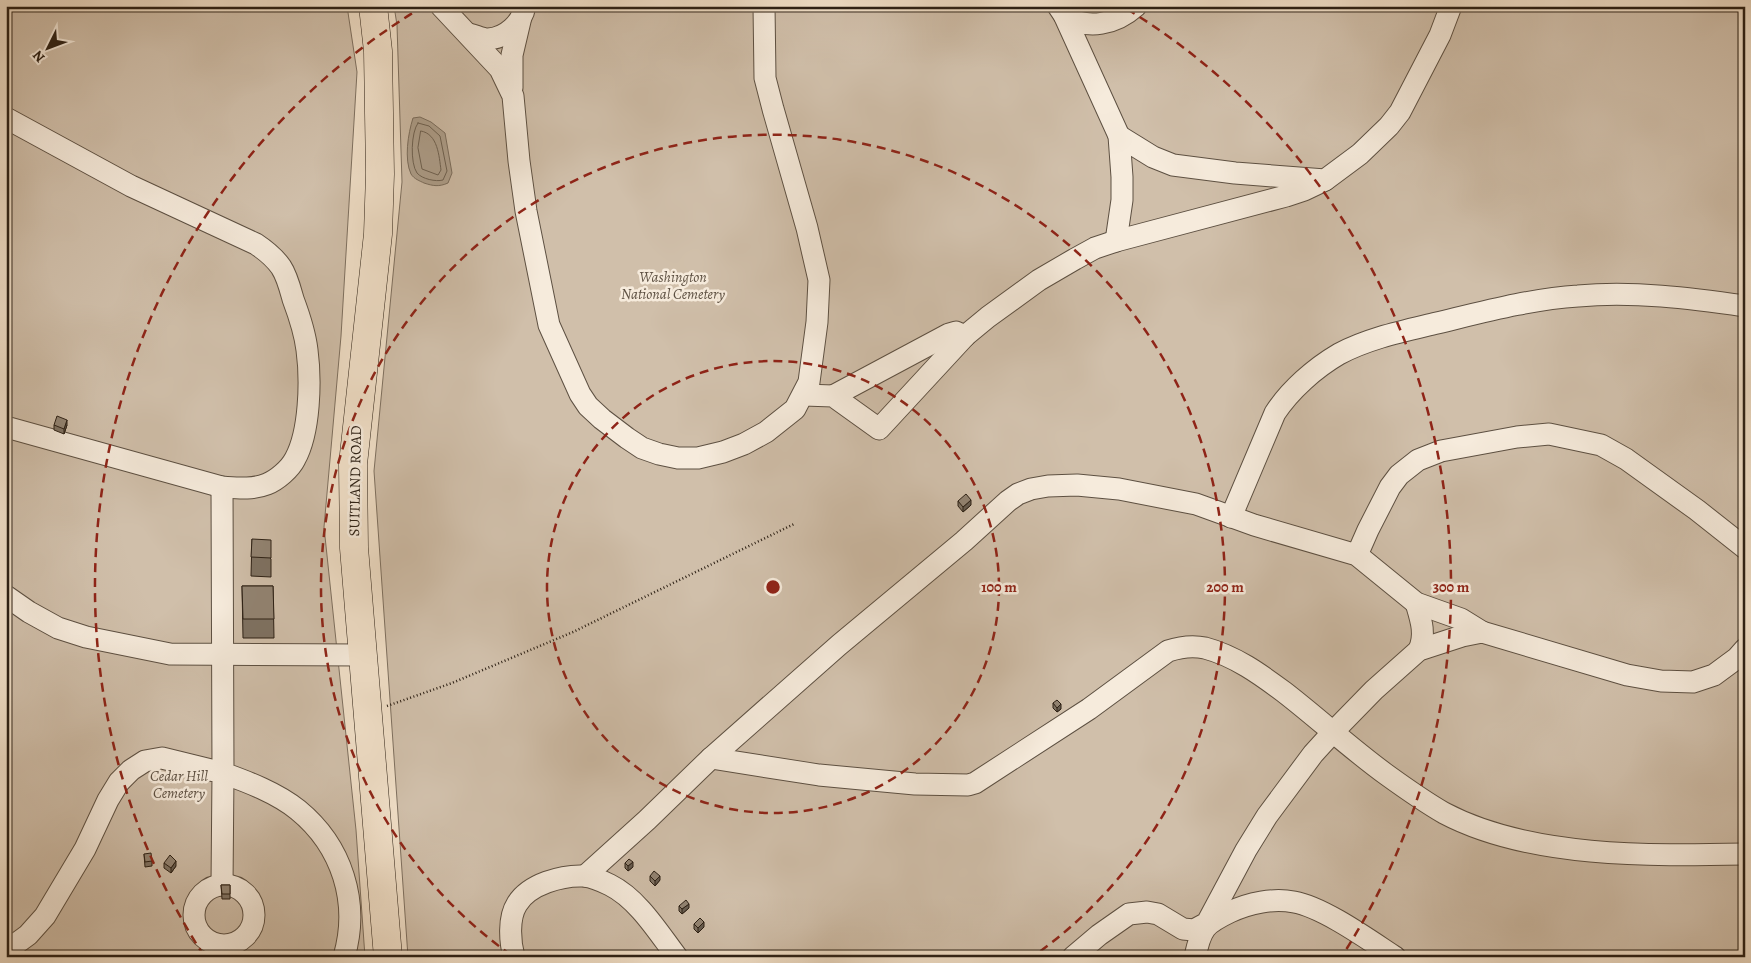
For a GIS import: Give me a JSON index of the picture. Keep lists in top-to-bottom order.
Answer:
{
  "streets": {
    "main road": ["SUITLAND ROAD"]
  },
  "parks": ["Washington National Cemetery", "Cedar Hill Cemetery"],
  "north": "bottom left",
  "rings": ["100 m", "200 m", "300 m"]
}
